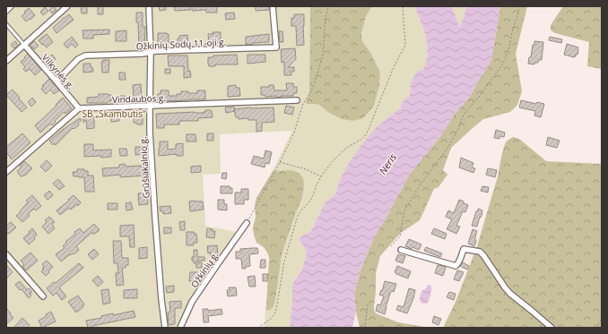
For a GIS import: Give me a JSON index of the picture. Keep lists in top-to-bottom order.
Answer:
{
  "streets": {
    "street": [
      "Ožkinių Sodų 11-oji g.",
      "Vilkynės g.",
      "Vindaubos g.",
      "Grūšiakalnio g.",
      "Ožkinių g."
    ]
  },
  "crossings": [
    ["Ožkinių Sodų 11-oji g.", "Vilkynės g."],
    ["Ožkinių Sodų 11-oji g.", "Grūšiakalnio g."],
    ["Vilkynės g.", "Vindaubos g."],
    ["Vindaubos g.", "Grūšiakalnio g."]
  ],
  "water": ["Neris"],
  "parks": ["SB „Skambutis“"]
}
